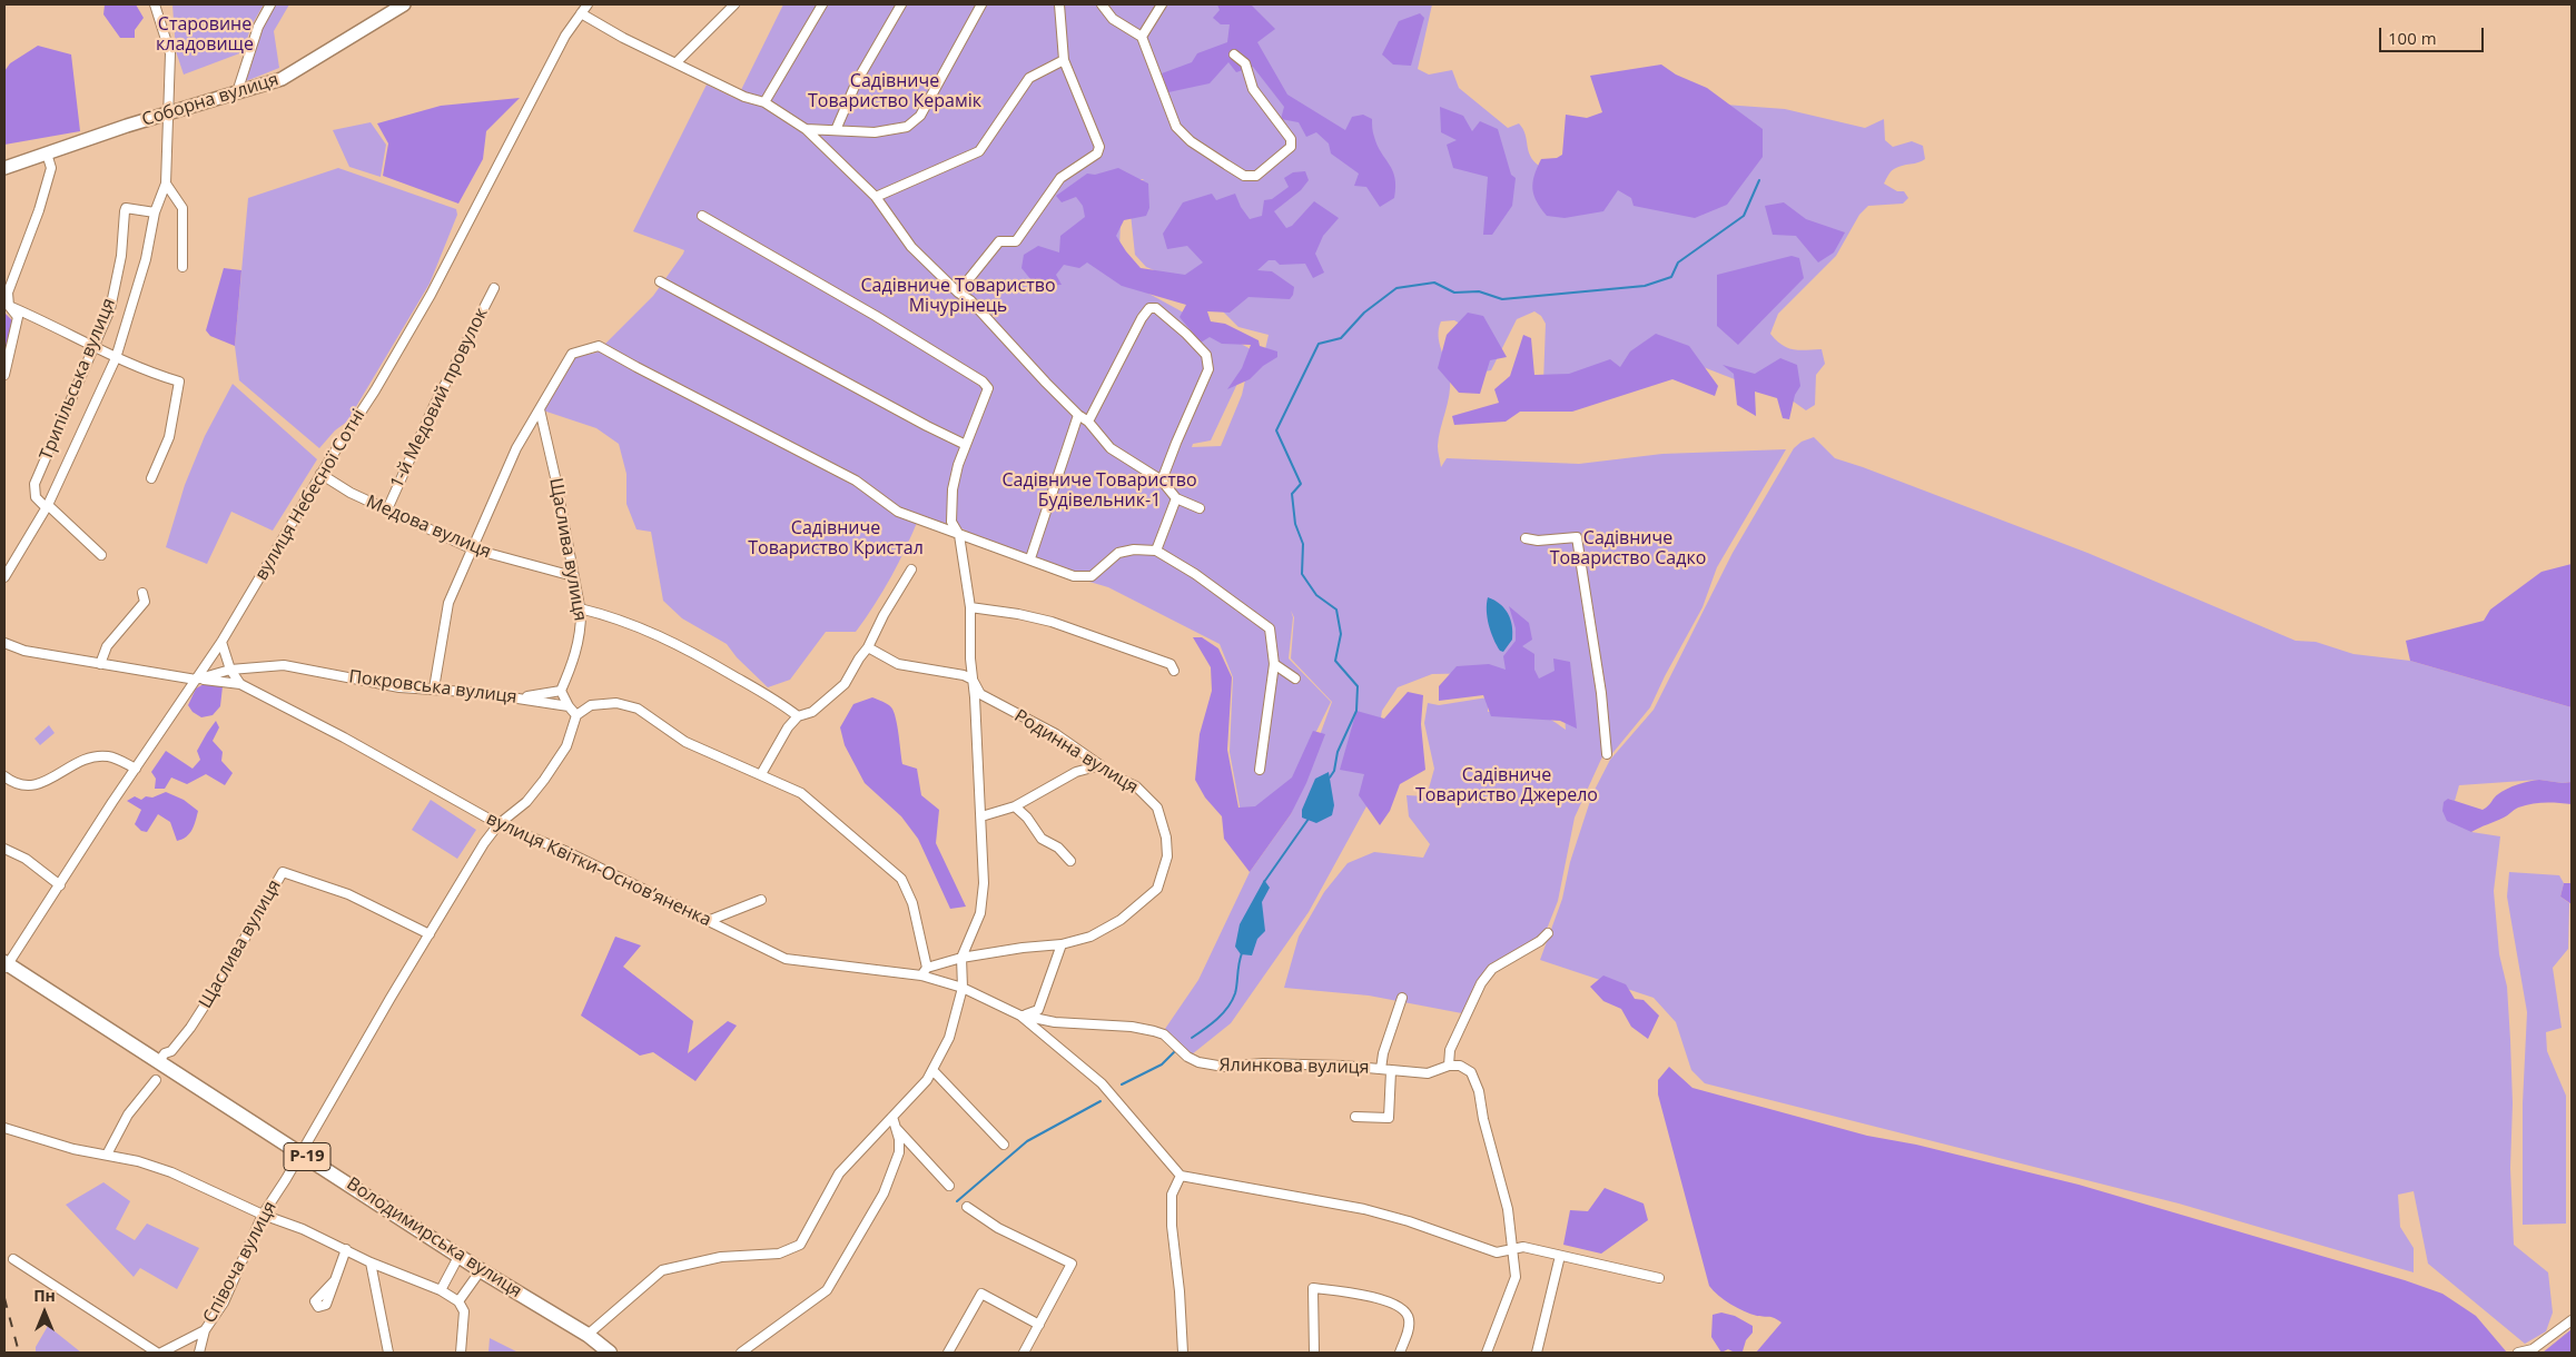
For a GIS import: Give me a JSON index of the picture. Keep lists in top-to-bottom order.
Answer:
{
  "streets": {
    "main road": ["Соборна вулиця", "Р-19", "Володимирська вулиця"],
    "street": [
      "Трипільська вулиця",
      "1-й Медовий провулок",
      "вулиця Небесної Сотні",
      "Медова вулиця",
      "Щаслива вулиця",
      "Покровська вулиця",
      "Родинна вулиця",
      "вулиця Квітки-Основʼяненка",
      "Ялинкова вулиця",
      "Співоча вулиця"
    ]
  },
  "crossings": [
    ["Соборна вулиця", "Трипільська вулиця"],
    ["1-й Медовий провулок", "Медова вулиця"],
    ["вулиця Небесної Сотні", "Медова вулиця"],
    ["вулиця Небесної Сотні", "Покровська вулиця"],
    ["вулиця Небесної Сотні", "вулиця Квітки-Основʼяненка"],
    ["вулиця Небесної Сотні", "Володимирська вулиця"],
    ["Медова вулиця", "Щаслива вулиця"],
    ["Щаслива вулиця", "Володимирська вулиця"],
    ["Покровська вулиця", "вулиця Квітки-Основʼяненка"],
    ["вулиця Квітки-Основʼяненка", "Ялинкова вулиця"],
    ["Володимирська вулиця", "Співоча вулиця"]
  ],
  "parks": [
    "Старовине кладовище",
    "Садівниче Товариство Керамік",
    "Садівниче Товариство Мічурінець",
    "Садівниче Товариство Будівельник-1",
    "Садівниче Товариство Кристал",
    "Садівниче Товариство Садко",
    "Садівниче Товариство Джерело"
  ],
  "scale_bar": "100 m",
  "north": "top"
}
